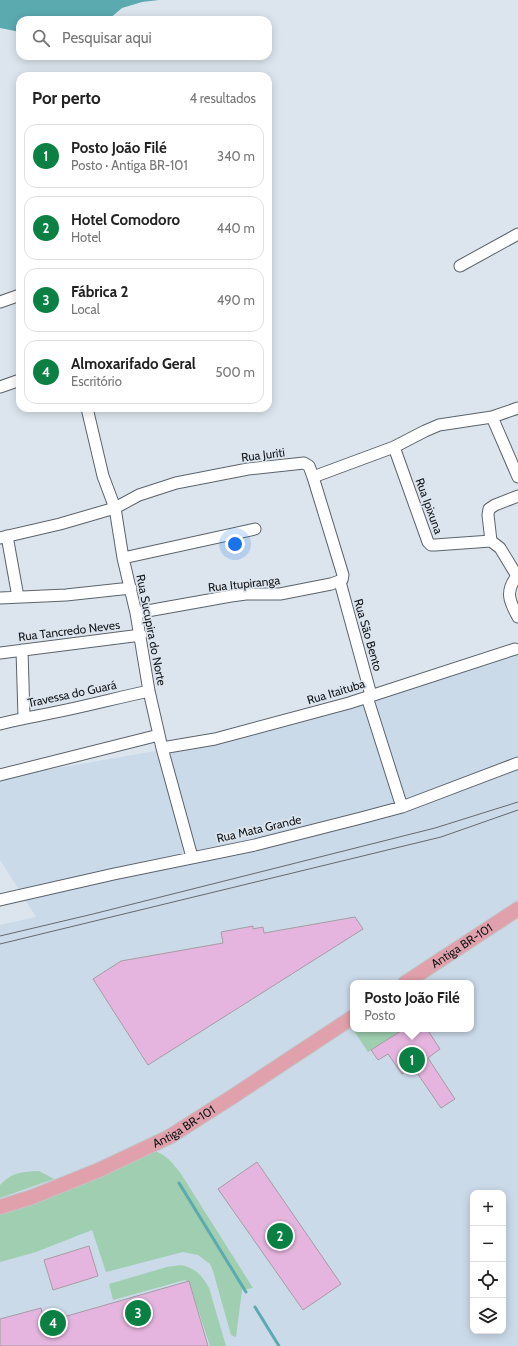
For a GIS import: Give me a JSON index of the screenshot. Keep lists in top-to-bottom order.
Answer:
{
  "streets": {
    "main road": ["Antiga BR-101"],
    "street": [
      "Rua Juriti",
      "Rua Ipixuna",
      "Rua Itupiranga",
      "Rua Sucupira do Norte",
      "Rua Tancredo Neves",
      "Rua São Bento",
      "Rua Itaituba",
      "Travessa do Guará",
      "Rua Mata Grande"
    ]
  },
  "crossings": [
    ["Rua Juriti", "Rua Sucupira do Norte"],
    ["Rua Juriti", "Rua São Bento"],
    ["Rua Itupiranga", "Rua Sucupira do Norte"],
    ["Rua Itupiranga", "Rua São Bento"],
    ["Rua Sucupira do Norte", "Rua Tancredo Neves"],
    ["Rua Sucupira do Norte", "Rua Itaituba"],
    ["Rua Sucupira do Norte", "Travessa do Guará"],
    ["Rua Sucupira do Norte", "Rua Mata Grande"],
    ["Rua São Bento", "Rua Itaituba"],
    ["Rua São Bento", "Rua Mata Grande"]
  ],
  "page": {
    "search": "Pesquisar aqui",
    "heading": ["Por perto", "4 resultados"],
    "list": [
      {
        "mark": "1",
        "name": "Posto João Filé",
        "note": "Posto · Antiga BR-101",
        "value": "340 m"
      },
      {
        "mark": "2",
        "name": "Hotel Comodoro",
        "note": "Hotel",
        "value": "440 m"
      },
      {
        "mark": "3",
        "name": "Fábrica 2",
        "note": "Local",
        "value": "490 m"
      },
      {
        "mark": "4",
        "name": "Almoxarifado Geral",
        "note": "Escritório",
        "value": "500 m"
      }
    ],
    "popup": ["Posto João Filé", "Posto"],
    "pins": [
      "1",
      "2",
      "3",
      "4"
    ],
    "map_buttons": ["+", "−"]
  }
}
